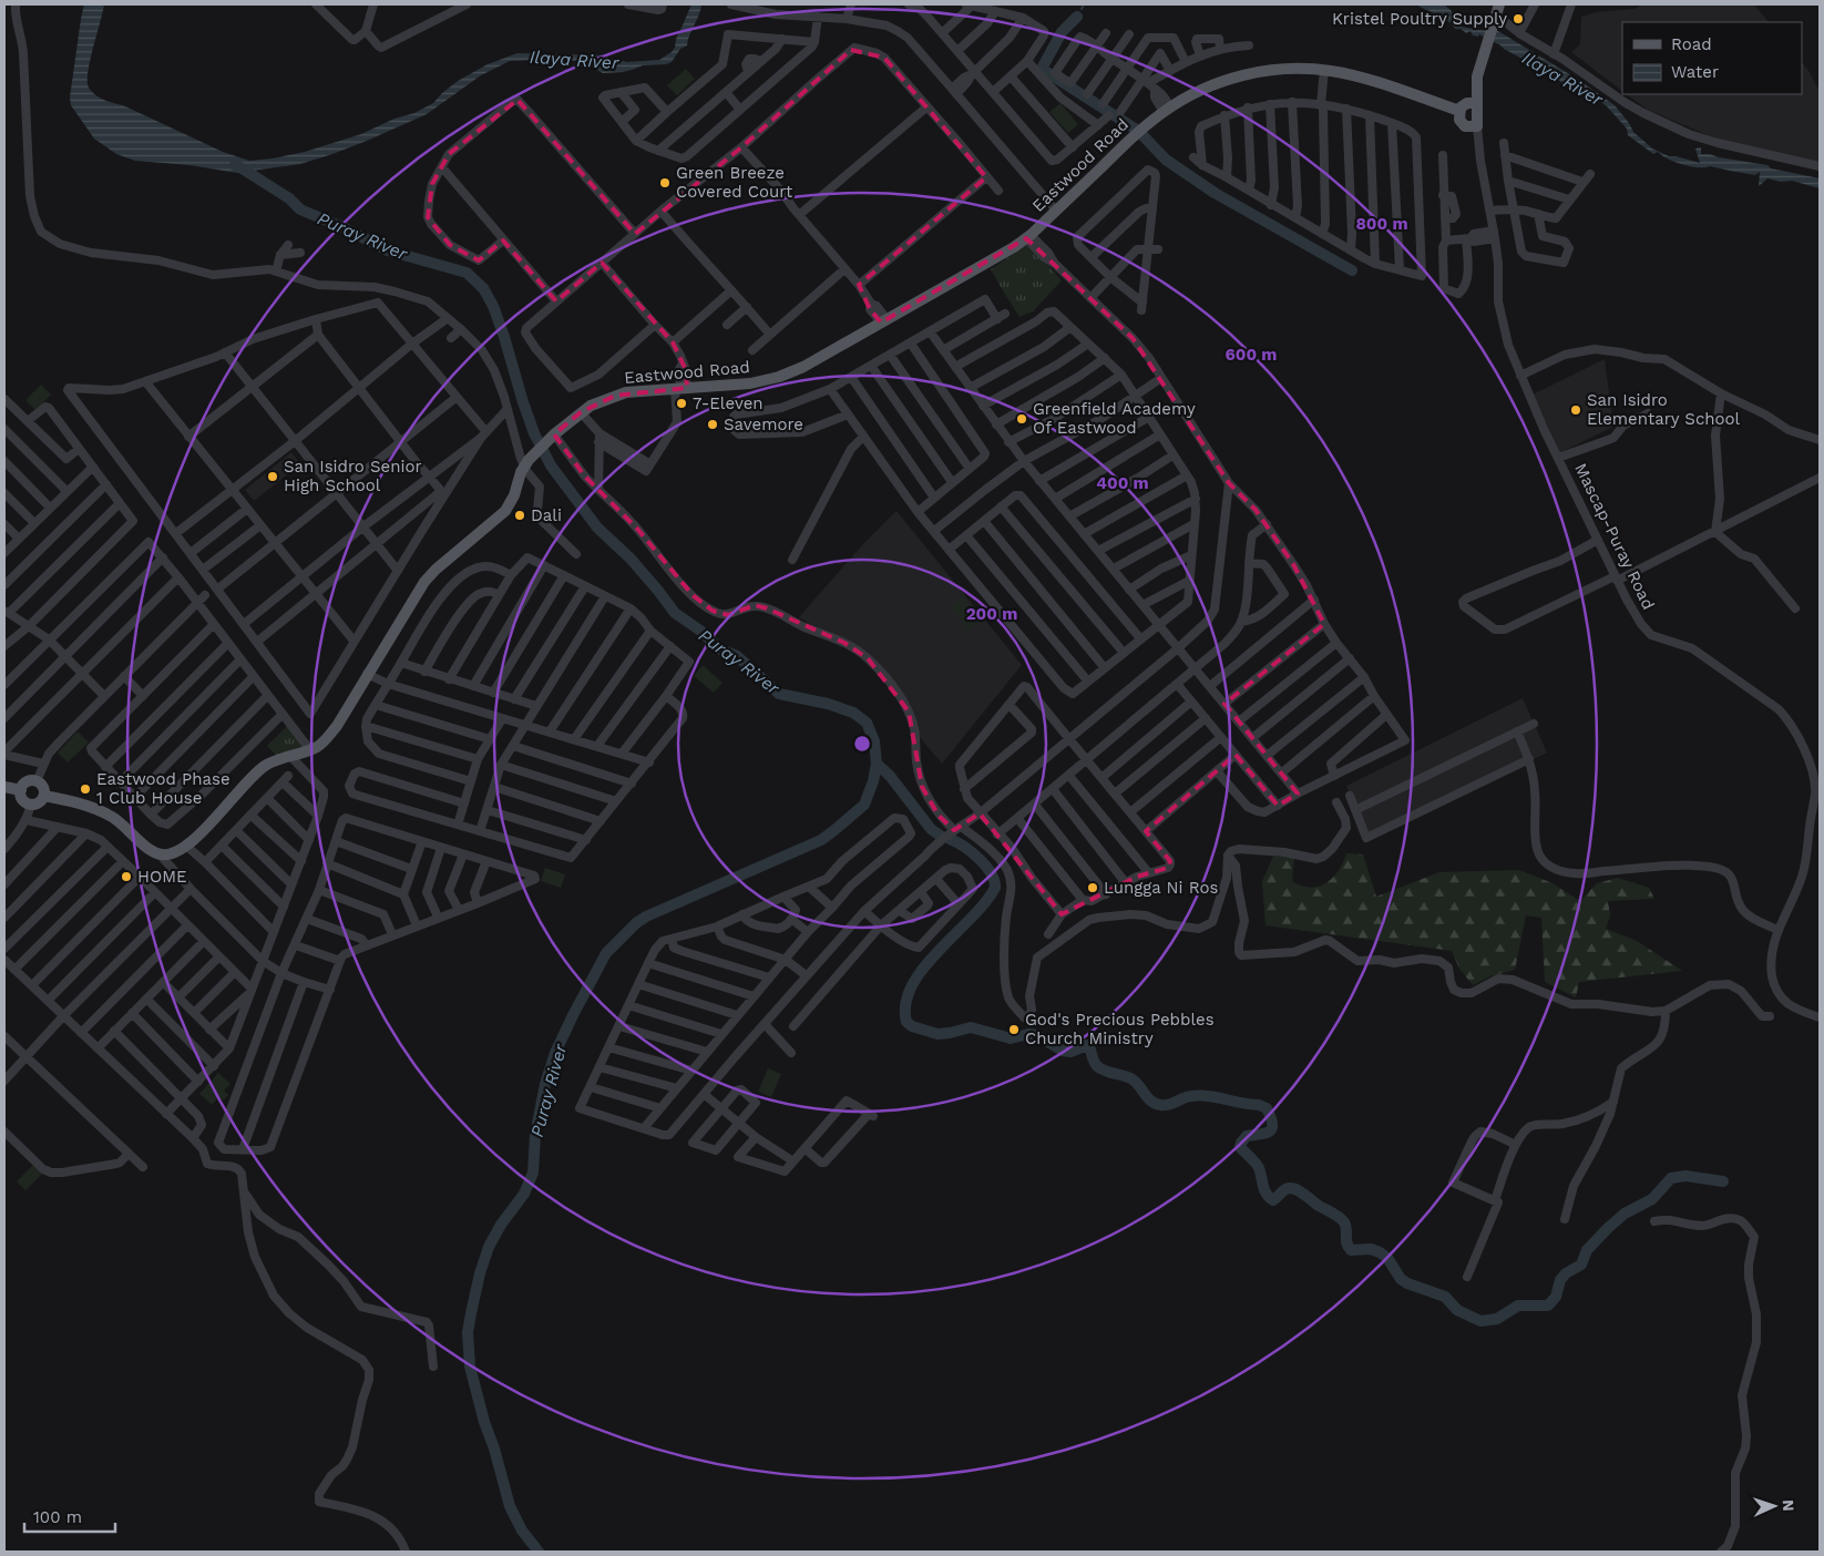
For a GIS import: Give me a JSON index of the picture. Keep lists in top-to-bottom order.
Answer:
{
  "streets": {
    "main road": ["Eastwood Road"],
    "street": ["Mascap-Puray Road"]
  },
  "crossings": [
    ["Eastwood Road", "Mascap-Puray Road"]
  ],
  "water": ["Ilaya River", "Puray River"],
  "places": [
    "Kristel Poultry Supply",
    "Green Breeze Covered Court",
    "7-Eleven",
    "San Isidro Elementary School",
    "Greenfield Academy Of Eastwood",
    "Savemore",
    "San Isidro Senior High School",
    "Dali",
    "Eastwood Phase 1 Club House",
    "HOME",
    "Lungga Ni Ros",
    "God's Precious Pebbles Church Ministry"
  ],
  "legend": ["Road", "Water"],
  "scale_bar": "100 m",
  "north": "right",
  "rings": [
    "800 m",
    "600 m",
    "400 m",
    "200 m"
  ]
}
